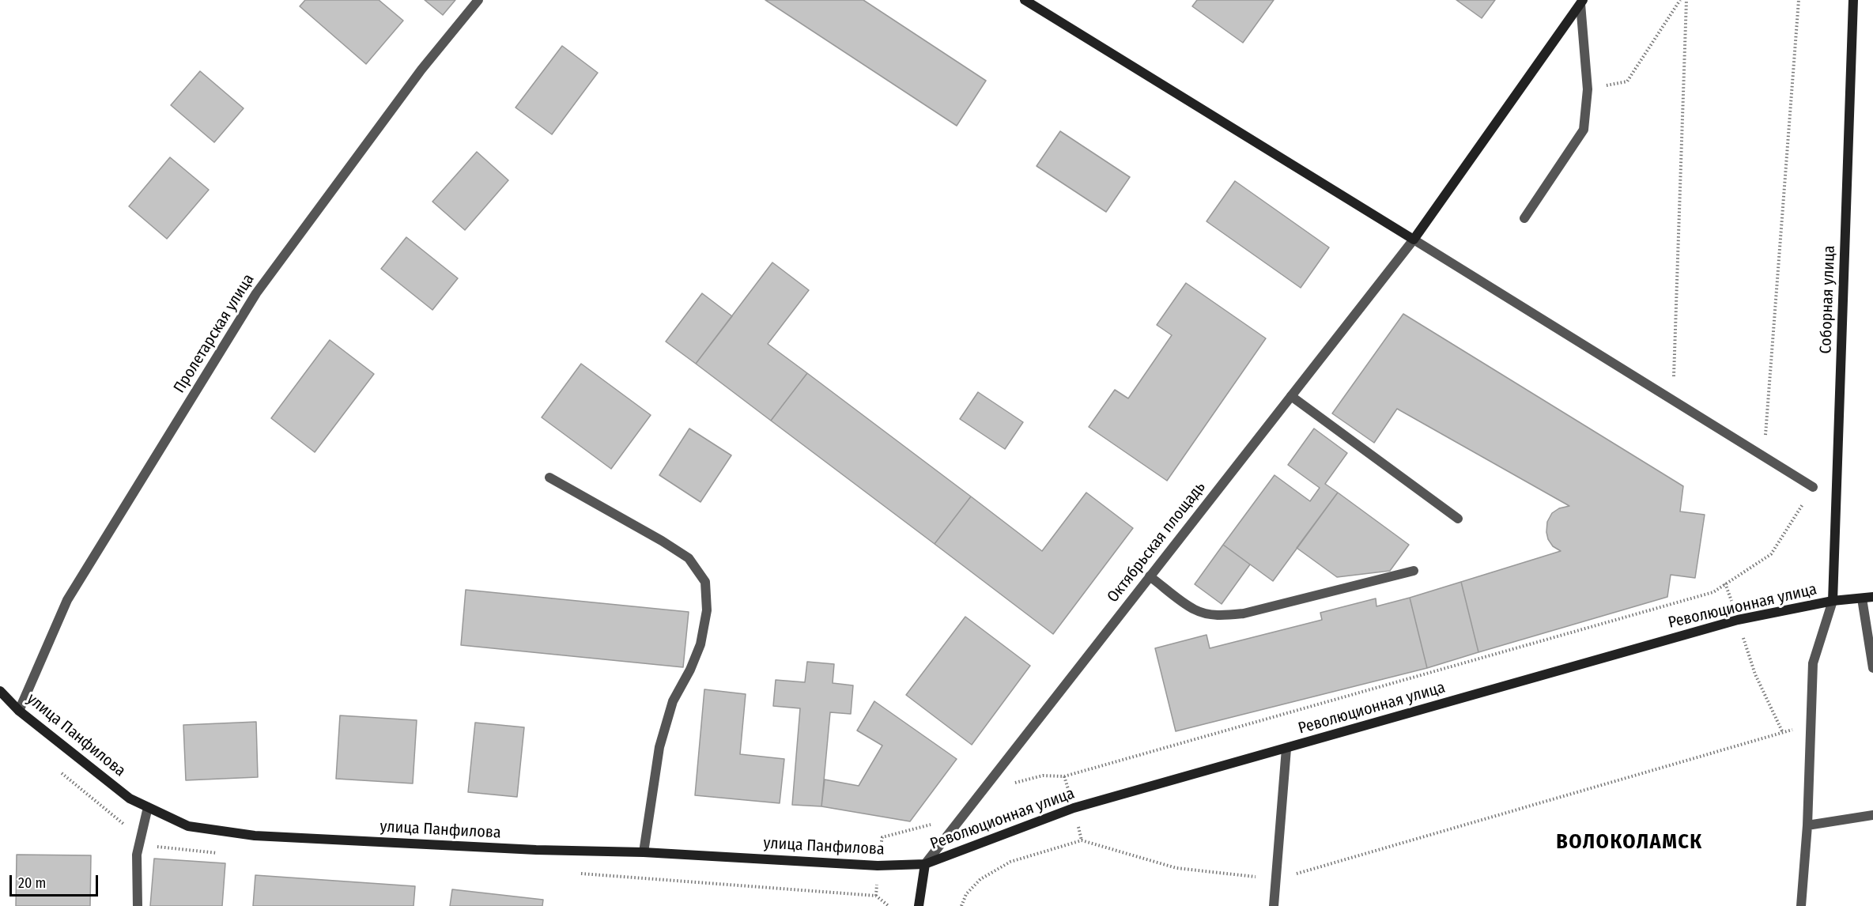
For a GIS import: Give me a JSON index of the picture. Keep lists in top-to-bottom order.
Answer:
{
  "streets": {
    "main road": ["Соборная улица", "Революционная улица", "улица Панфилова"],
    "street": ["Пролетарская улица", "Октябрьская площадь"]
  },
  "crossings": [
    ["Соборная улица", "Революционная улица"],
    ["Пролетарская улица", "улица Панфилова"],
    ["Октябрьская площадь", "Революционная улица"],
    ["Октябрьская площадь", "улица Панфилова"],
    ["Революционная улица", "улица Панфилова"]
  ],
  "districts": ["ВОЛОКОЛАМСК"],
  "scale_bar": "20 m"
}
